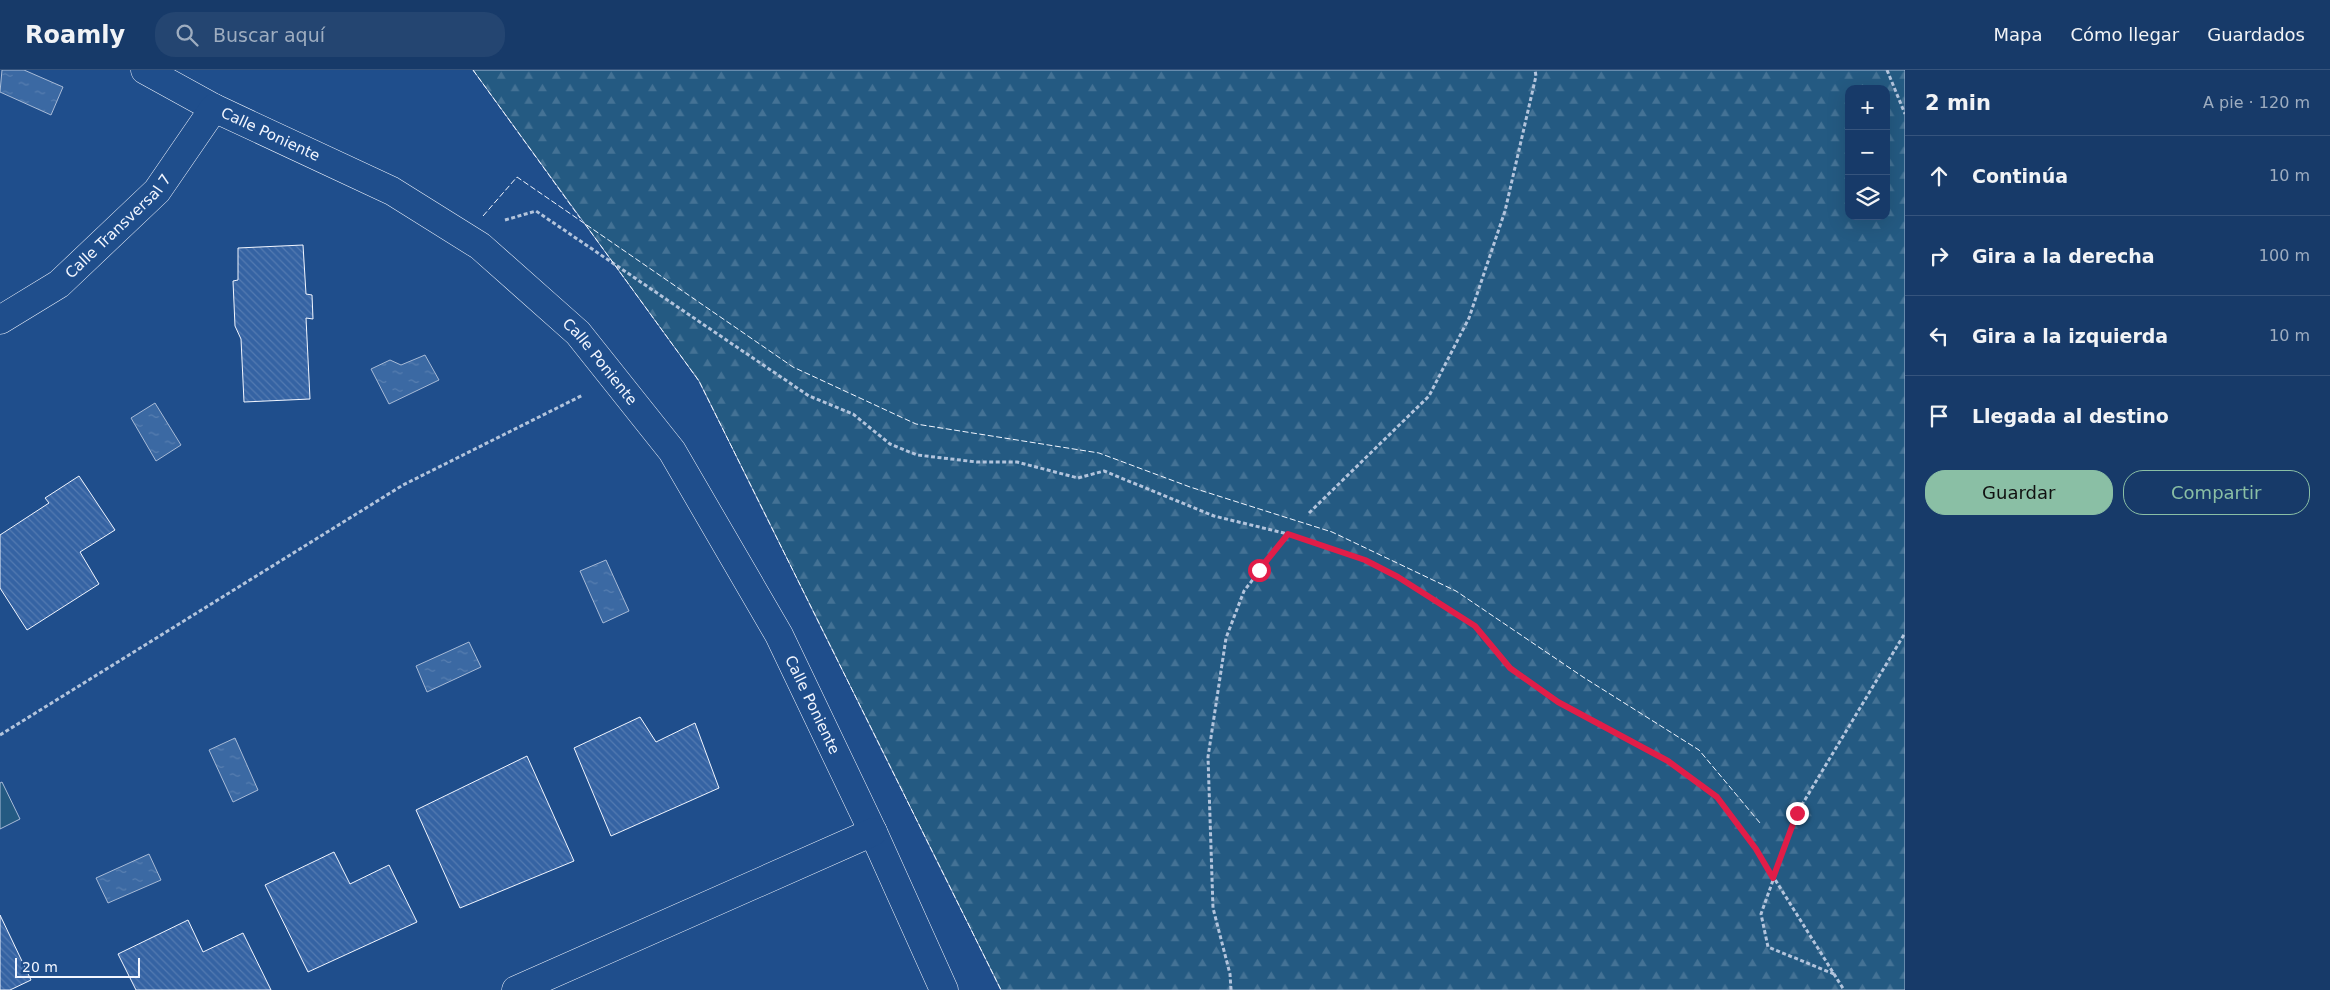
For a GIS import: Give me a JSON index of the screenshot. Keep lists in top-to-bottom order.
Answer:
{
  "streets": {
    "street": ["Calle Poniente", "Calle Transversal 7"]
  },
  "crossings": [
    ["Calle Poniente", "Calle Transversal 7"]
  ],
  "scale_bar": "20 m",
  "page": {
    "header": "Roamly",
    "search": "Buscar aquí",
    "nav": ["Mapa", "Cómo llegar", "Guardados"],
    "heading": ["2 min", "A pie · 120 m"],
    "map_buttons": ["+", "−"],
    "list": [
      ["Continúa", "10 m"],
      ["Gira a la derecha", "100 m"],
      ["Gira a la izquierda", "10 m"],
      "Llegada al destino"
    ],
    "buttons": ["Guardar", "Compartir"],
    "scale": "20 m"
  }
}
